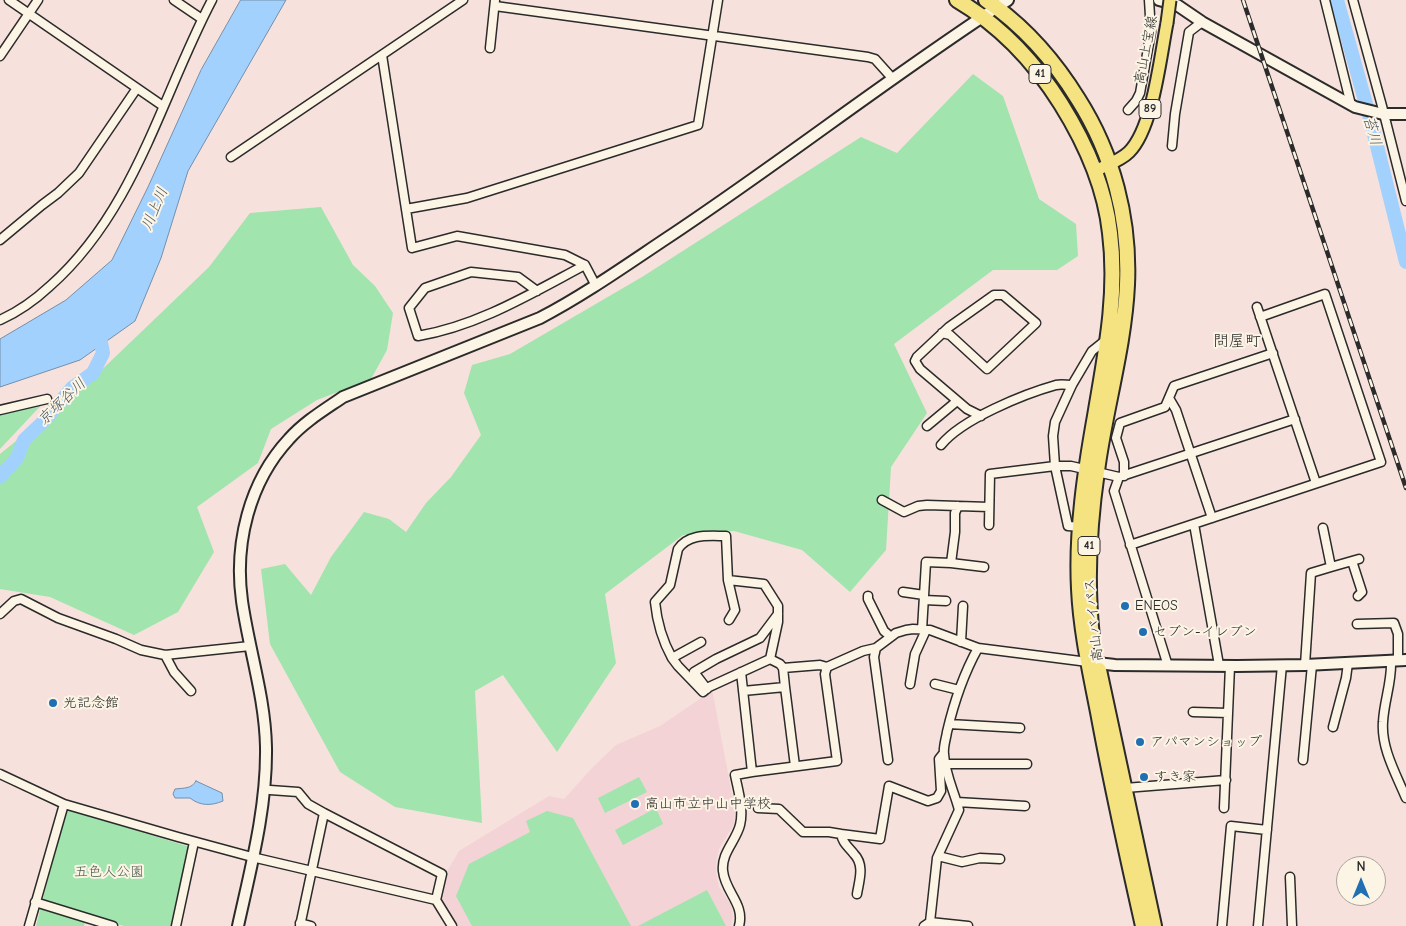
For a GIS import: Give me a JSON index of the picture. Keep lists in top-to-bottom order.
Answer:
{
  "streets": {
    "highway": ["41", "高山バイパス"],
    "main road": ["高山上宝線", "89"]
  },
  "crossings": [
    ["高山上宝線", "41"],
    ["高山上宝線", "高山バイパス"],
    ["41", "高山バイパス"]
  ],
  "districts": ["問屋町"],
  "water": ["苔川", "川上川", "京塚谷川"],
  "parks": ["五色人公園"],
  "places": [
    "ENEOS",
    "セブン-イレブン",
    "光記念館",
    "アパマンショップ",
    "すき家",
    "高山市立中山中学校"
  ],
  "north": "top"
}
